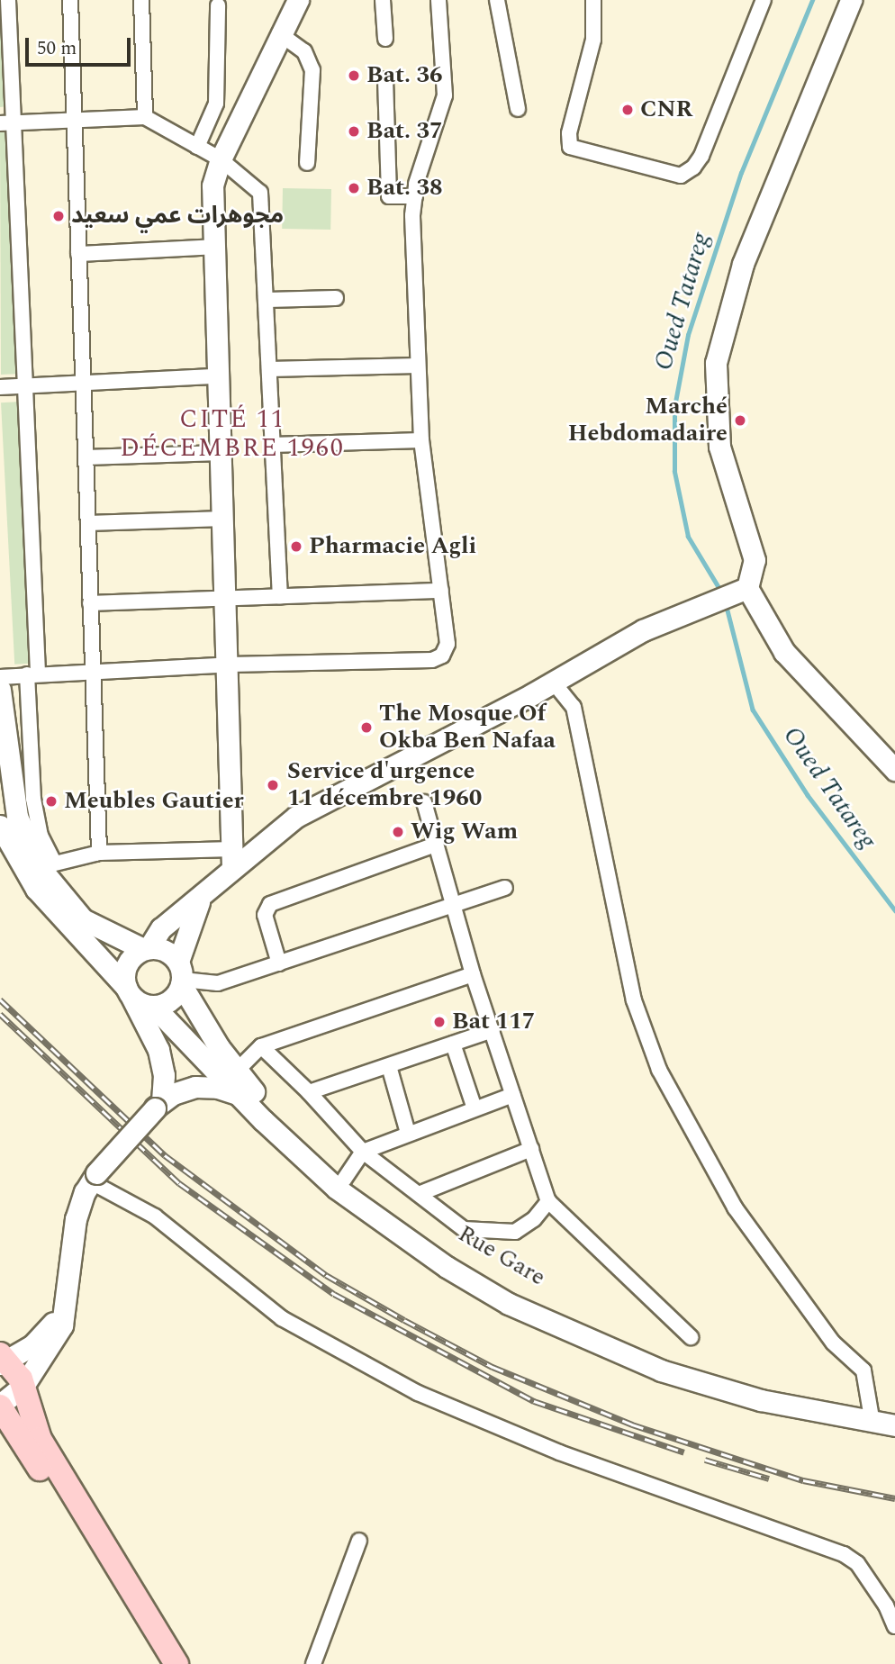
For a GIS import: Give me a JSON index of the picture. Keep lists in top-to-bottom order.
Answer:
{
  "streets": {
    "main road": ["Rue Gare"]
  },
  "districts": ["CITÉ 11 DÉCEMBRE 1960"],
  "water": ["Oued Tatareg"],
  "places": [
    "Bat. 36",
    "CNR",
    "Bat. 37",
    "Bat. 38",
    "مجوهرات عمي سعيد",
    "Marché Hebdomadaire",
    "Pharmacie Agli",
    "The Mosque Of Okba Ben Nafaa",
    "Service d'urgence 11 décembre 1960",
    "Meubles Gautier",
    "Wig Wam",
    "Bat 117"
  ],
  "scale_bar": "50 m"
}
